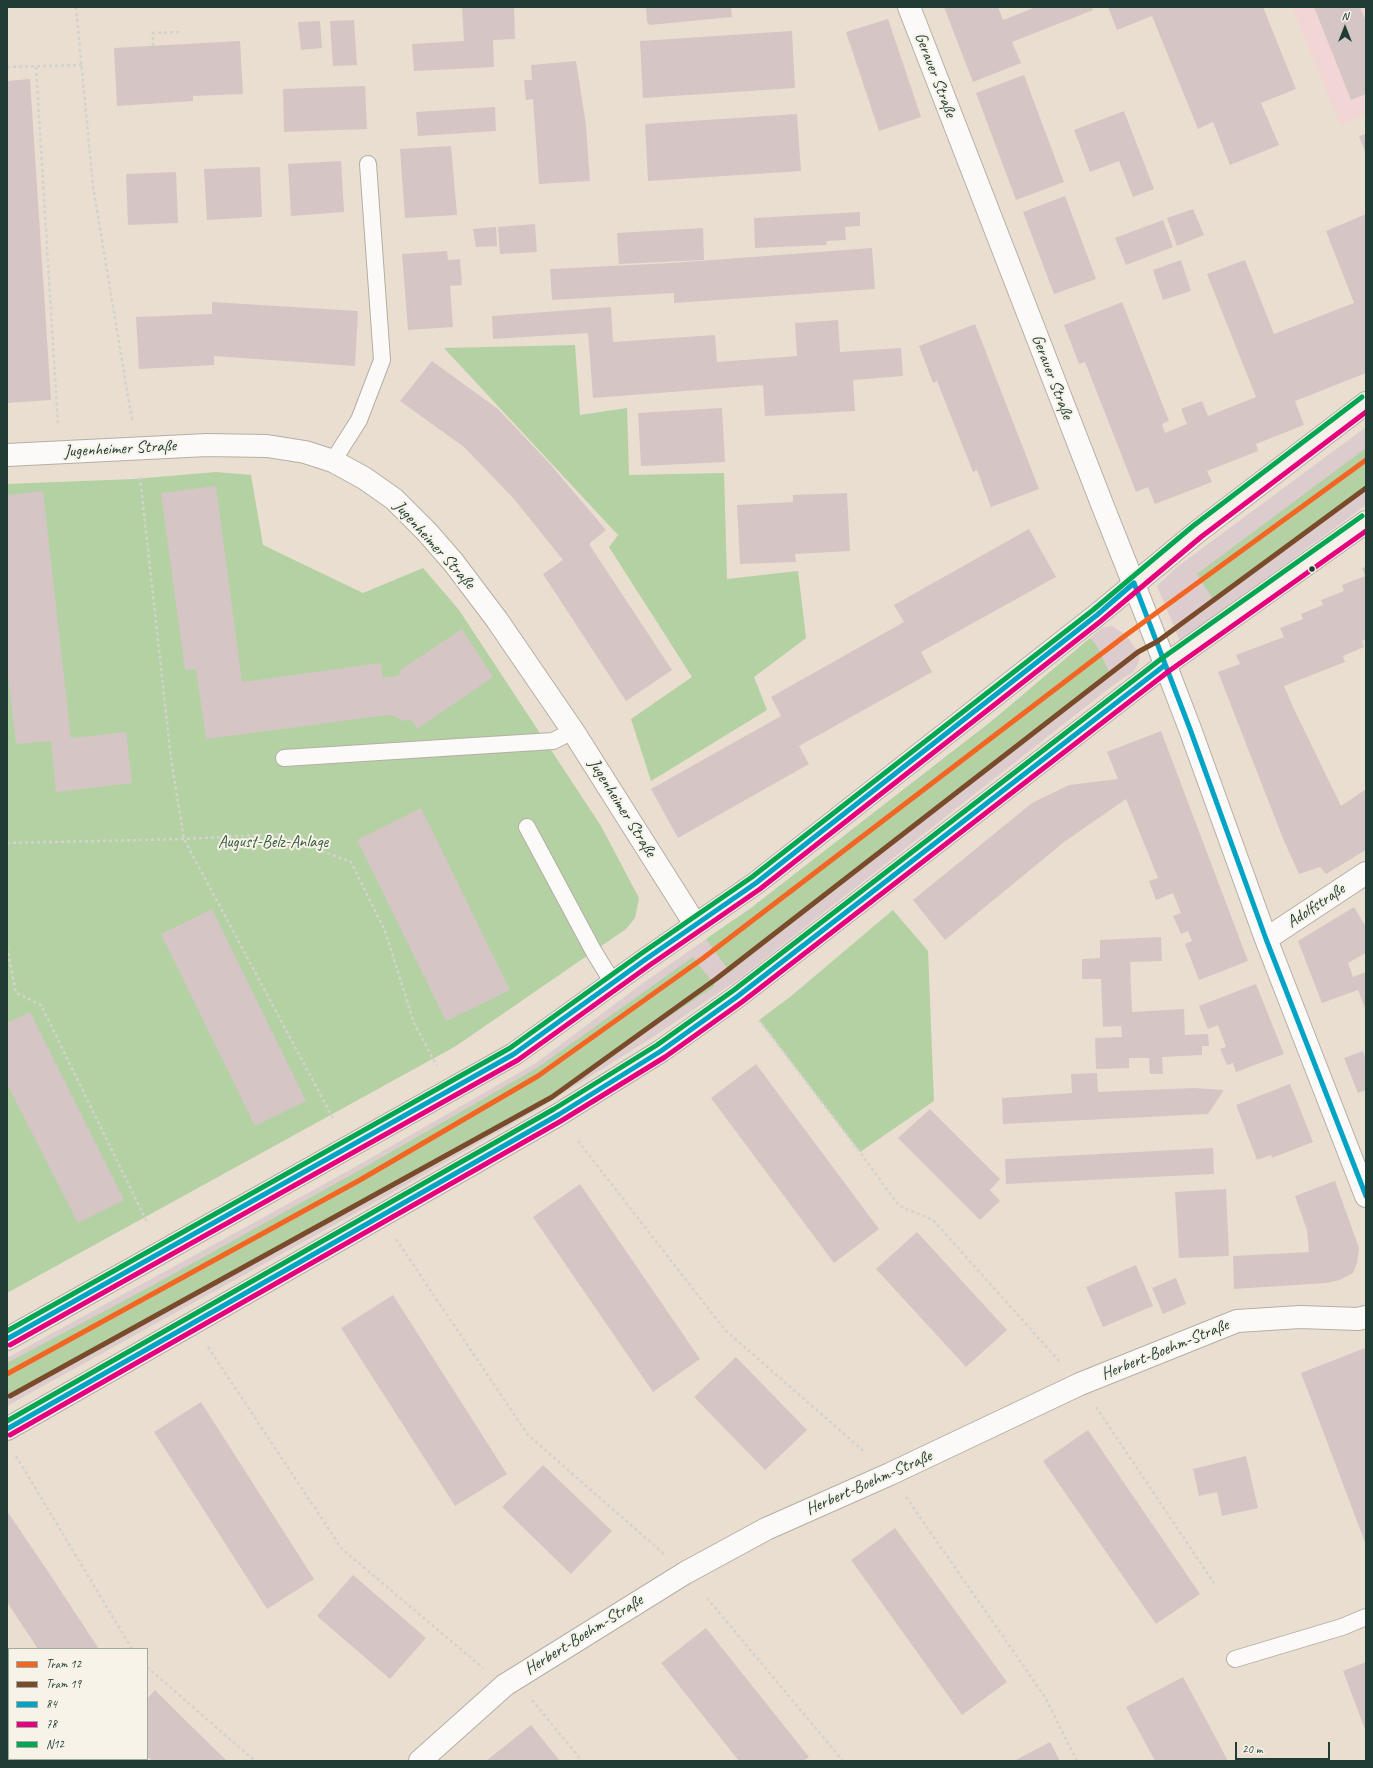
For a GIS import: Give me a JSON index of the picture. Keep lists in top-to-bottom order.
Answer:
{
  "streets": {
    "street": [
      "Gerauer Straße",
      "Jugenheimer Straße",
      "Adolfstraße",
      "Herbert-Boehm-Straße"
    ]
  },
  "crossings": [
    ["Gerauer Straße", "Adolfstraße"]
  ],
  "parks": ["August-Belz-Anlage"],
  "lines": [
    "transit line N12",
    "transit line 78",
    "tram line 12",
    "tram line 19",
    "transit line 84"
  ],
  "legend": [
    "Tram 12",
    "Tram 19",
    "84",
    "78",
    "N12"
  ],
  "scale_bar": "20 m",
  "north": "top"
}
